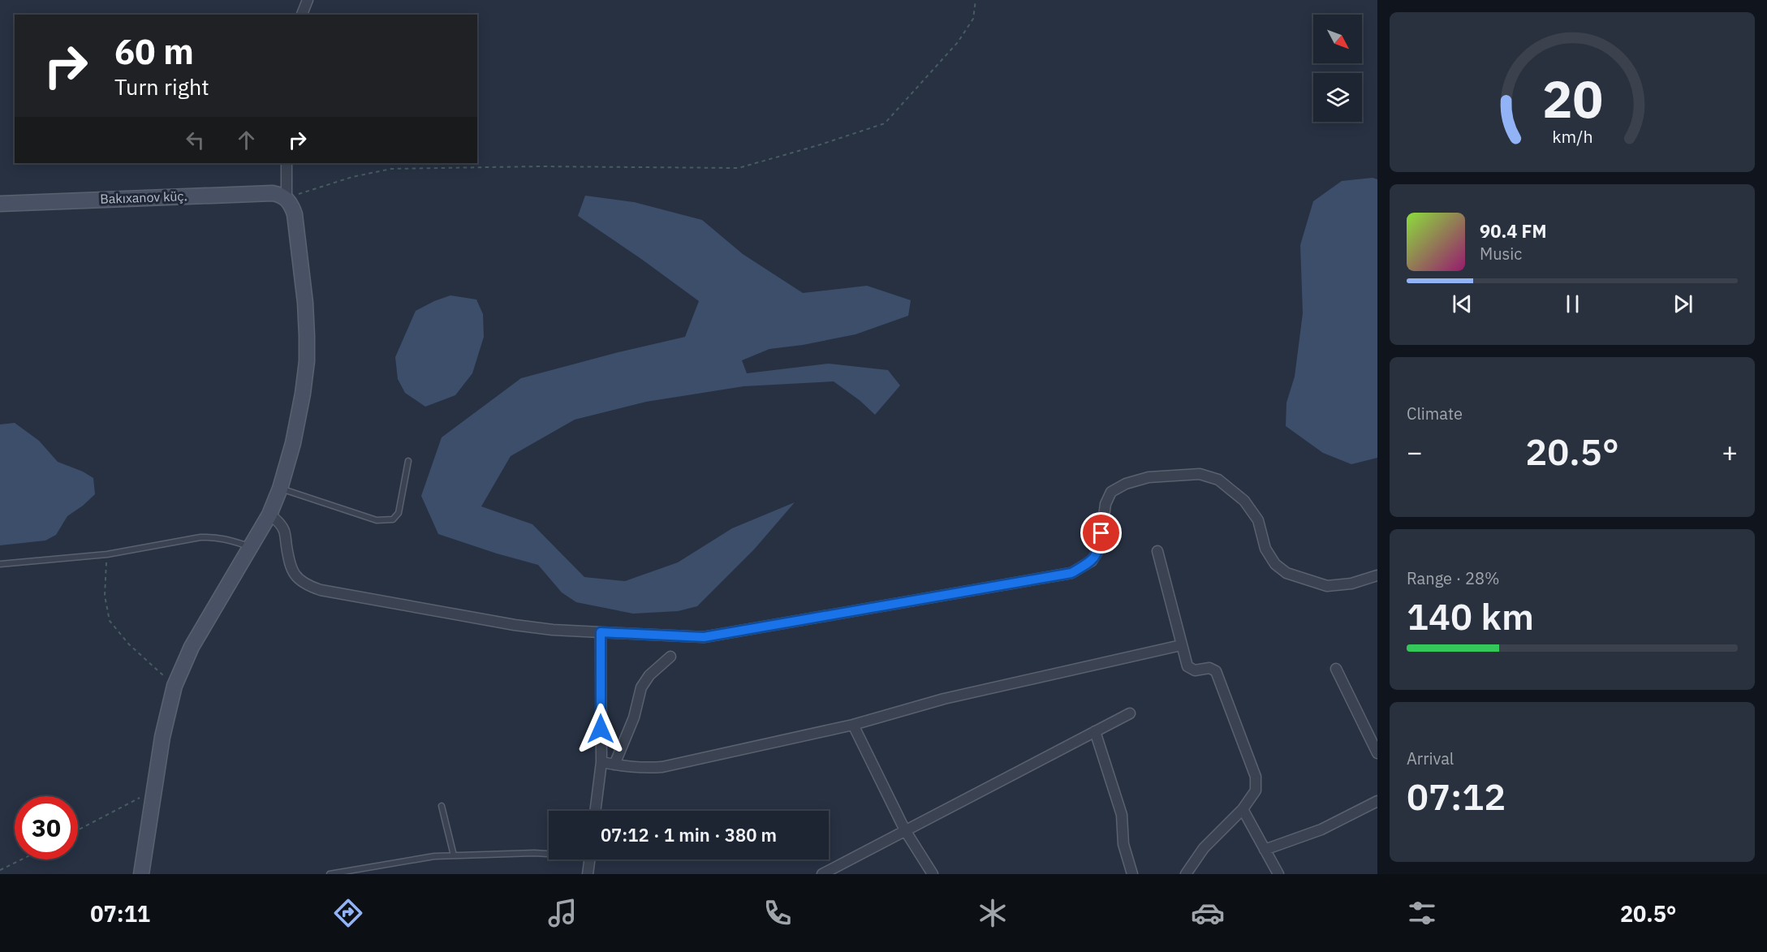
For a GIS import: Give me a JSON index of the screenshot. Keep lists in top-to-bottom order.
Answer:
{
  "streets": {
    "street": ["Bakıxanov küç."]
  },
  "north": "bottom right",
  "page": {
    "turn": ["60 m", "Turn right"],
    "song": ["90.4 FM", "Music"],
    "tile": [
      "Climate",
      ["Range · 28%", "140 km"],
      ["Arrival", "07:12"]
    ],
    "heat": ["−", "20.5°", "+"],
    "limit": "30",
    "trip": "07:12 · 1 min · 380 m",
    "tabs": ["07:11", "20.5°"],
    "gauge": ["20", "km/h"]
  }
}
